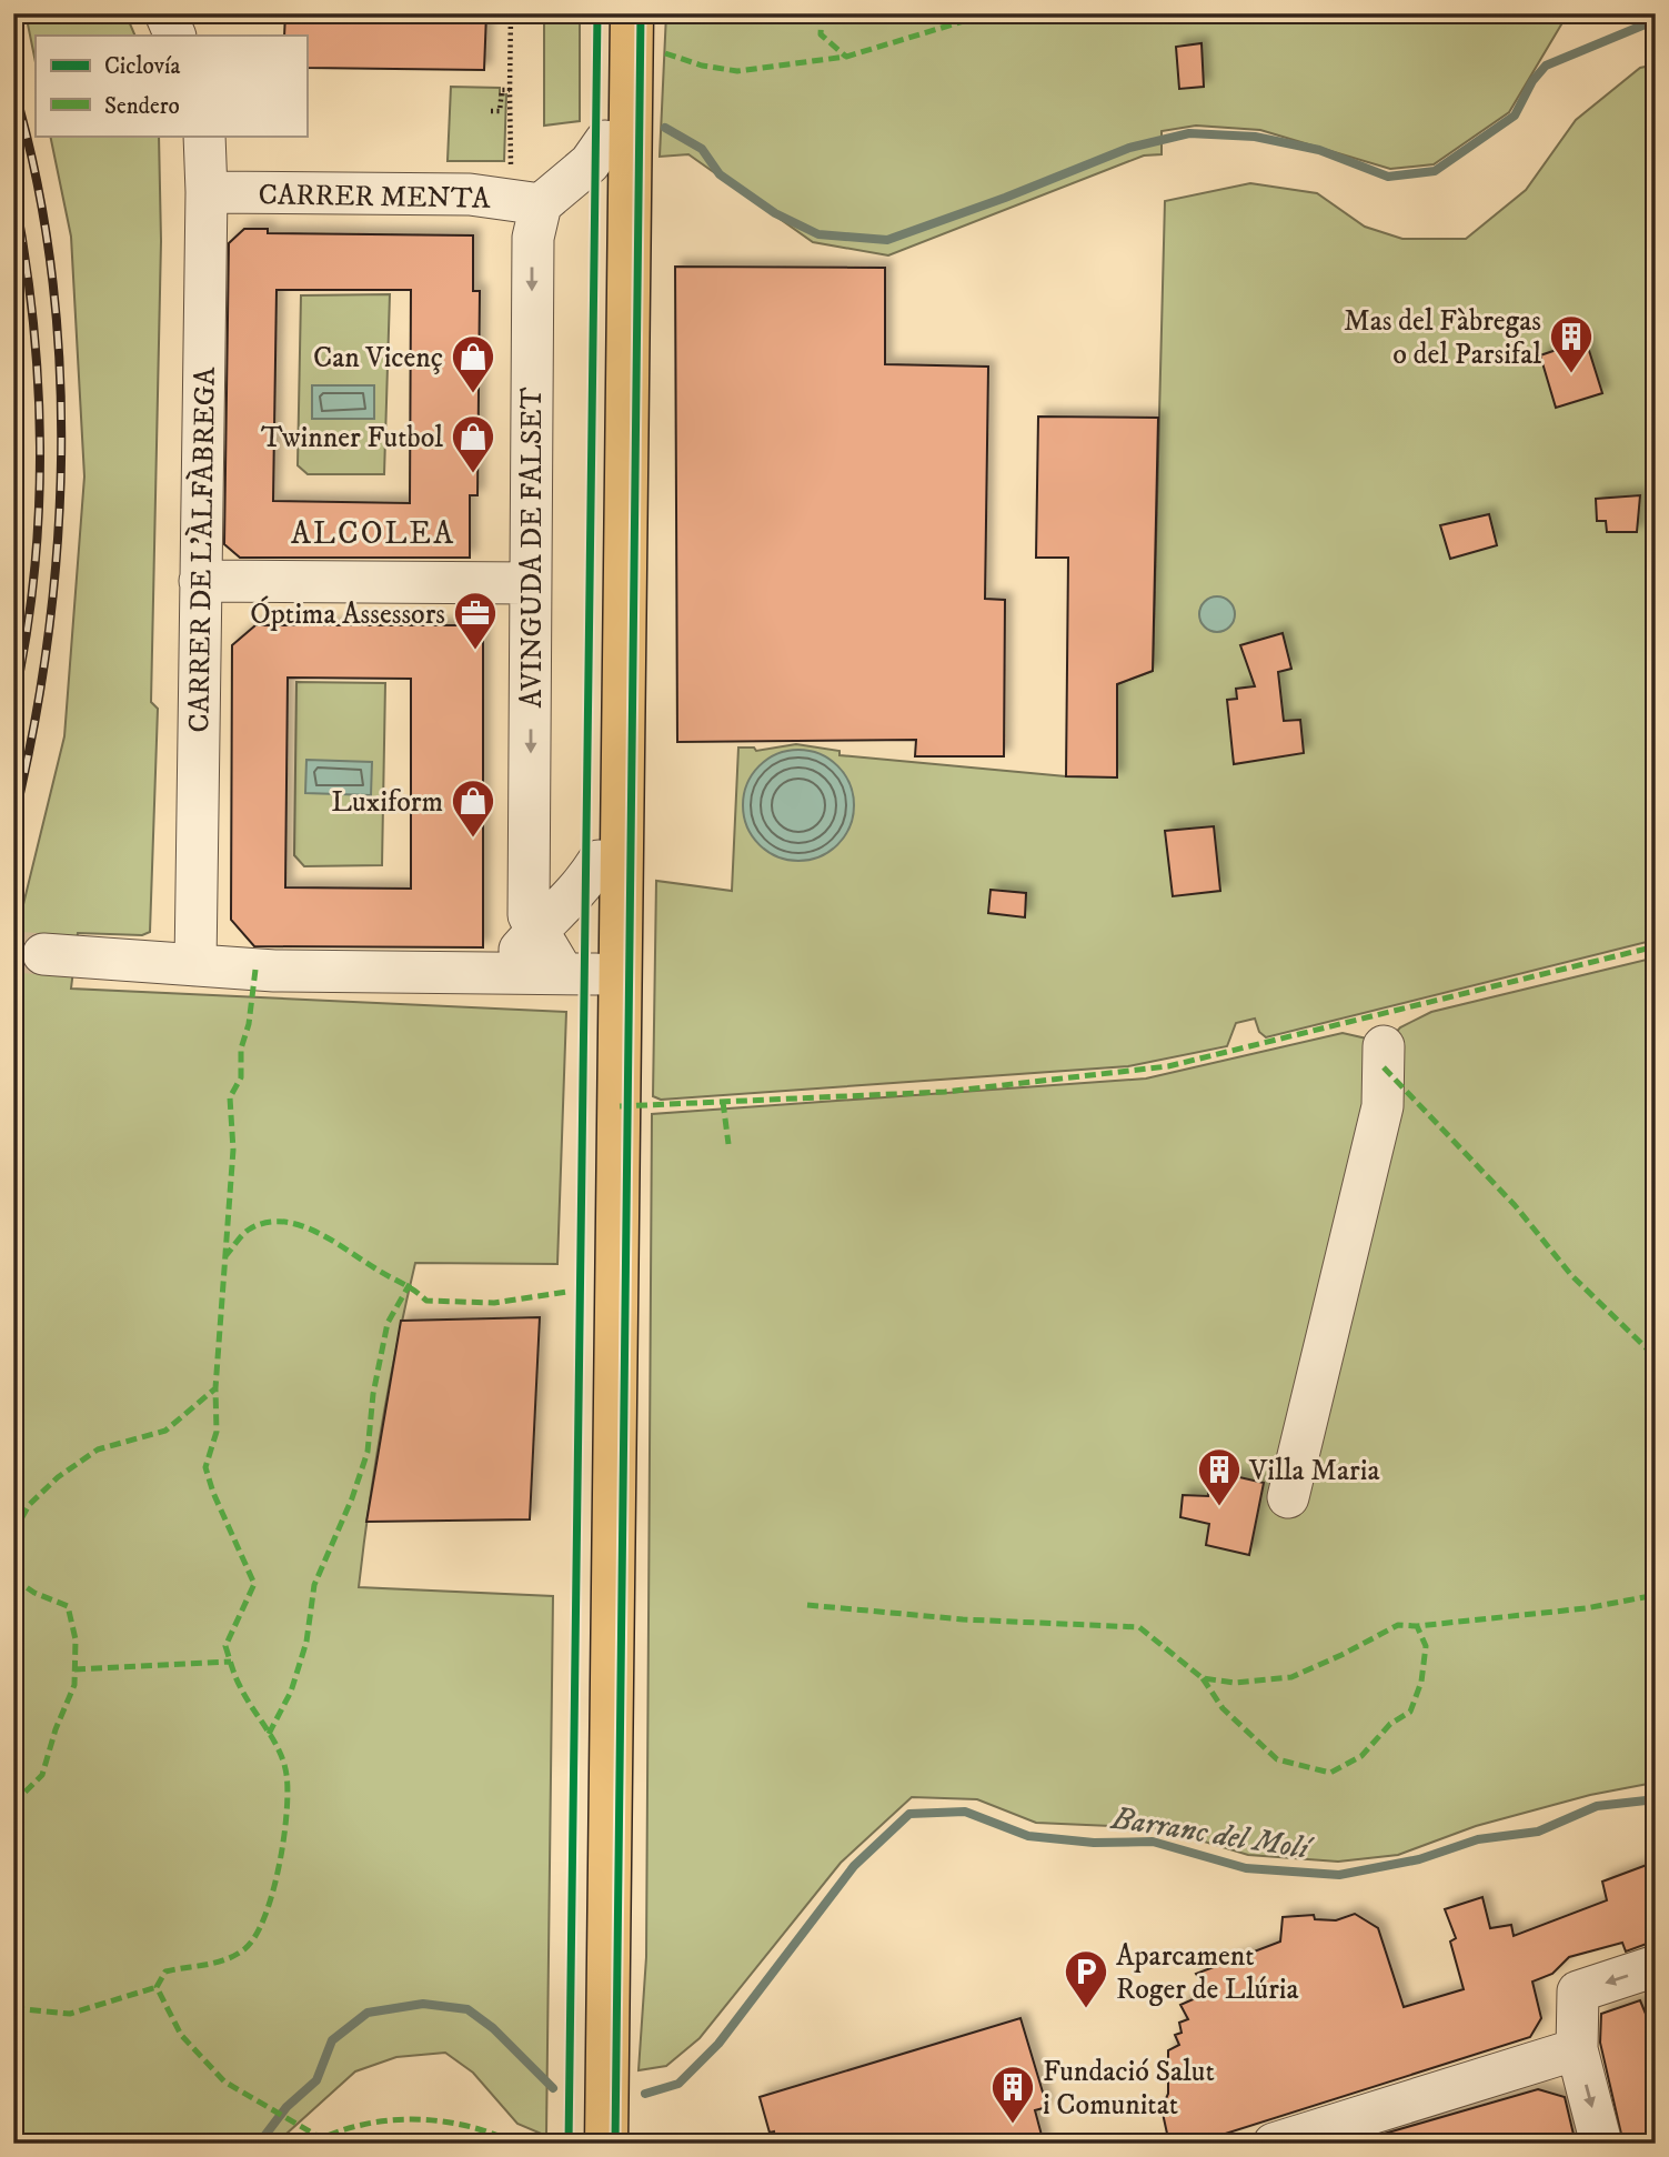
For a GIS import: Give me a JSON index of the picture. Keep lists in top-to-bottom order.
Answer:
{
  "streets": {
    "street": ["CARRER MENTA", "AVINGUDA DE FALSET", "CARRER DE L'ÀLFÀBREGA"]
  },
  "crossings": [
    ["CARRER MENTA", "AVINGUDA DE FALSET"],
    ["CARRER MENTA", "CARRER DE L'ÀLFÀBREGA"]
  ],
  "one_way": ["AVINGUDA DE FALSET"],
  "districts": ["ALCOLEA"],
  "water": ["Barranc del Molí"],
  "places": {
    "building": ["Mas del Fàbregas o del Parsifal", "Villa Maria", "Fundació Salut i Comunitat"],
    "shop": ["Can Vicenç", "Twinner Futbol", "Luxiform"],
    "office": ["Óptima Assessors"],
    "parking": ["Aparcament Roger de Llúria"]
  },
  "legend": ["Ciclovía", "Sendero"]
}
